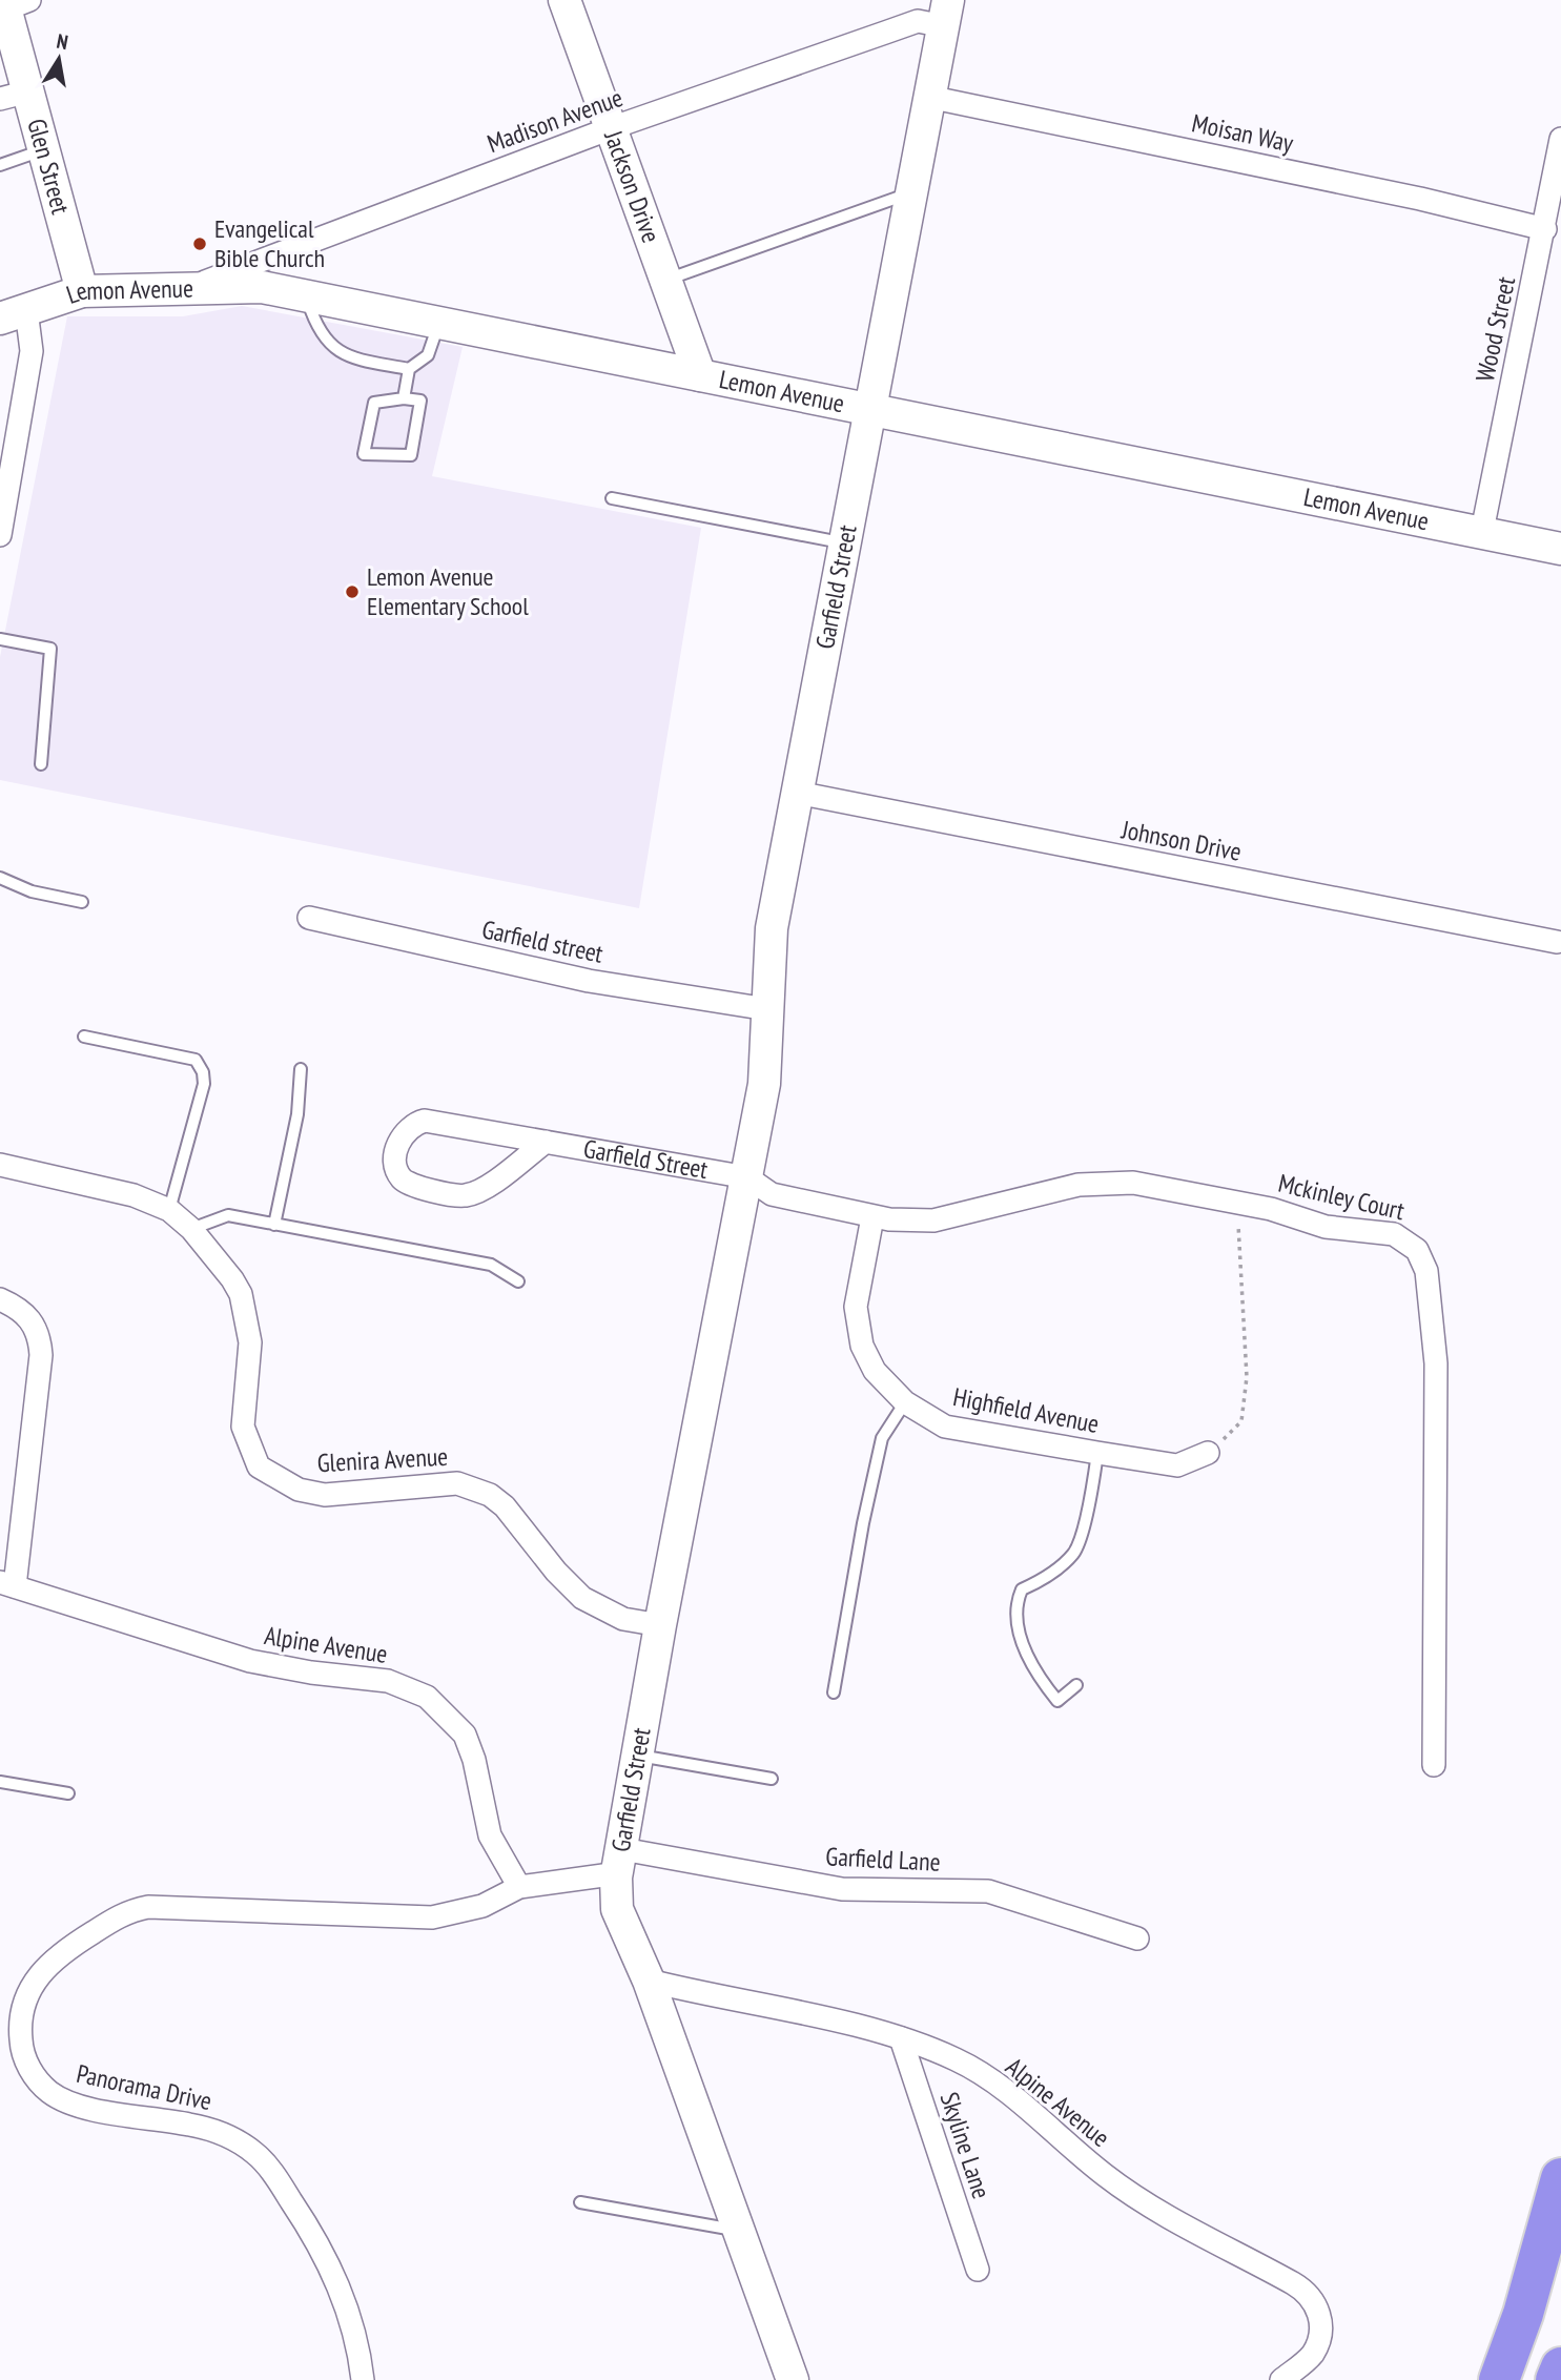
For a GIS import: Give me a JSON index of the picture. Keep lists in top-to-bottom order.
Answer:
{
  "streets": {
    "street": [
      "Madison Avenue",
      "Moisan Way",
      "Glen Street",
      "Jackson Drive",
      "Lemon Avenue",
      "Wood Street",
      "Garfield Street",
      "Johnson Drive",
      "Garfield street",
      "Mckinley Court",
      "Highfield Avenue",
      "Glenira Avenue",
      "Alpine Avenue",
      "Garfield Lane",
      "Panorama Drive",
      "Skyline Lane"
    ]
  },
  "crossings": [
    ["Madison Avenue", "Jackson Drive"],
    ["Madison Avenue", "Lemon Avenue"],
    ["Madison Avenue", "Garfield Street"],
    ["Moisan Way", "Wood Street"],
    ["Moisan Way", "Garfield Street"],
    ["Glen Street", "Lemon Avenue"],
    ["Jackson Drive", "Lemon Avenue"],
    ["Lemon Avenue", "Wood Street"],
    ["Lemon Avenue", "Garfield Street"],
    ["Garfield Street", "Johnson Drive"],
    ["Garfield Street", "Garfield street"],
    ["Garfield Street", "Glenira Avenue"],
    ["Garfield Street", "Alpine Avenue"],
    ["Garfield Street", "Garfield Lane"],
    ["Mckinley Court", "Highfield Avenue"],
    ["Alpine Avenue", "Panorama Drive"],
    ["Alpine Avenue", "Skyline Lane"]
  ],
  "places": ["Evangelical Bible Church", "Lemon Avenue Elementary School"],
  "north": "top"
}
